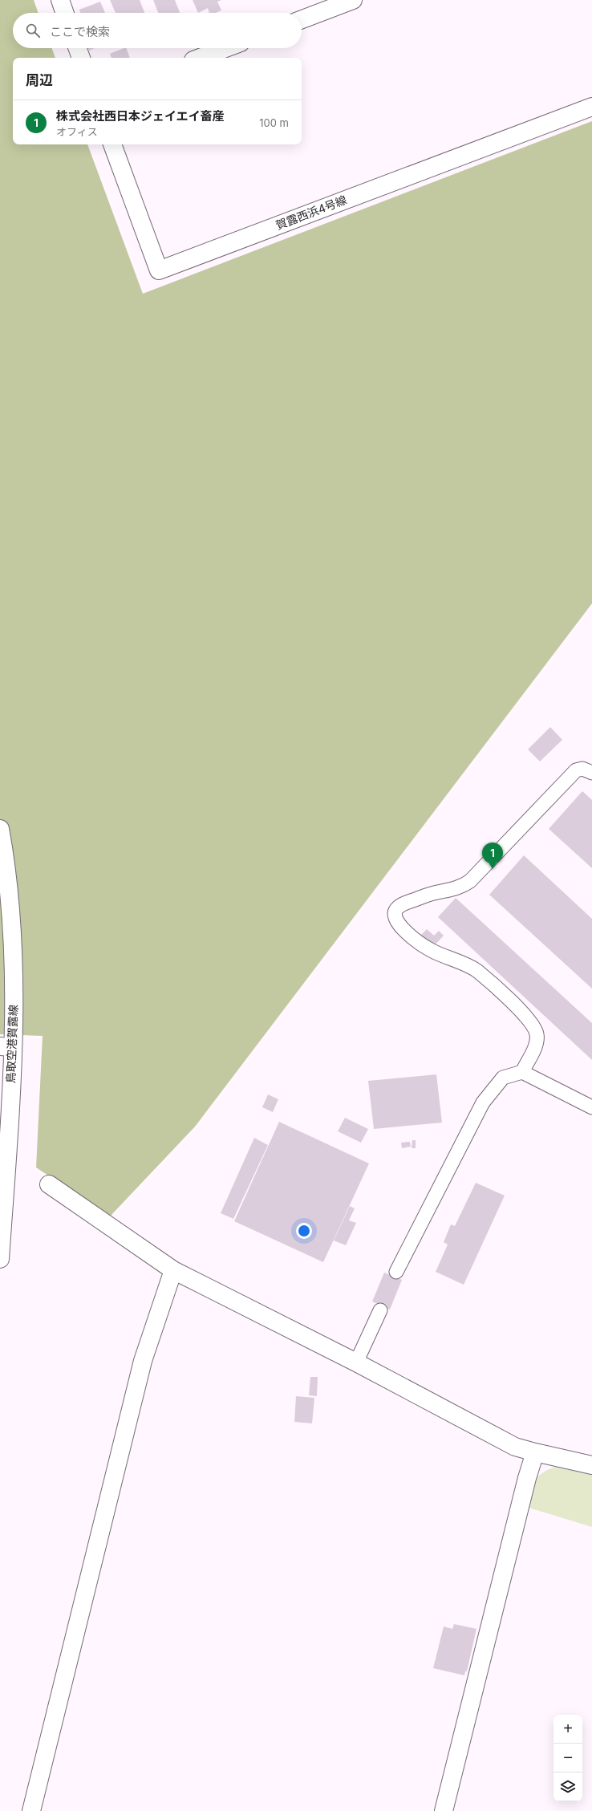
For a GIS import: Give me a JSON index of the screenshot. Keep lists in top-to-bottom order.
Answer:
{
  "streets": {
    "street": ["賀露西浜4号線", "鳥取空港賀露線"]
  },
  "page": {
    "search": "ここで検索",
    "heading": "周辺",
    "list": [
      {
        "mark": "1",
        "name": "株式会社西日本ジェイエイ畜産",
        "note": "オフィス",
        "value": "100 m"
      }
    ],
    "pins": "1",
    "map_buttons": ["+", "−"]
  }
}
